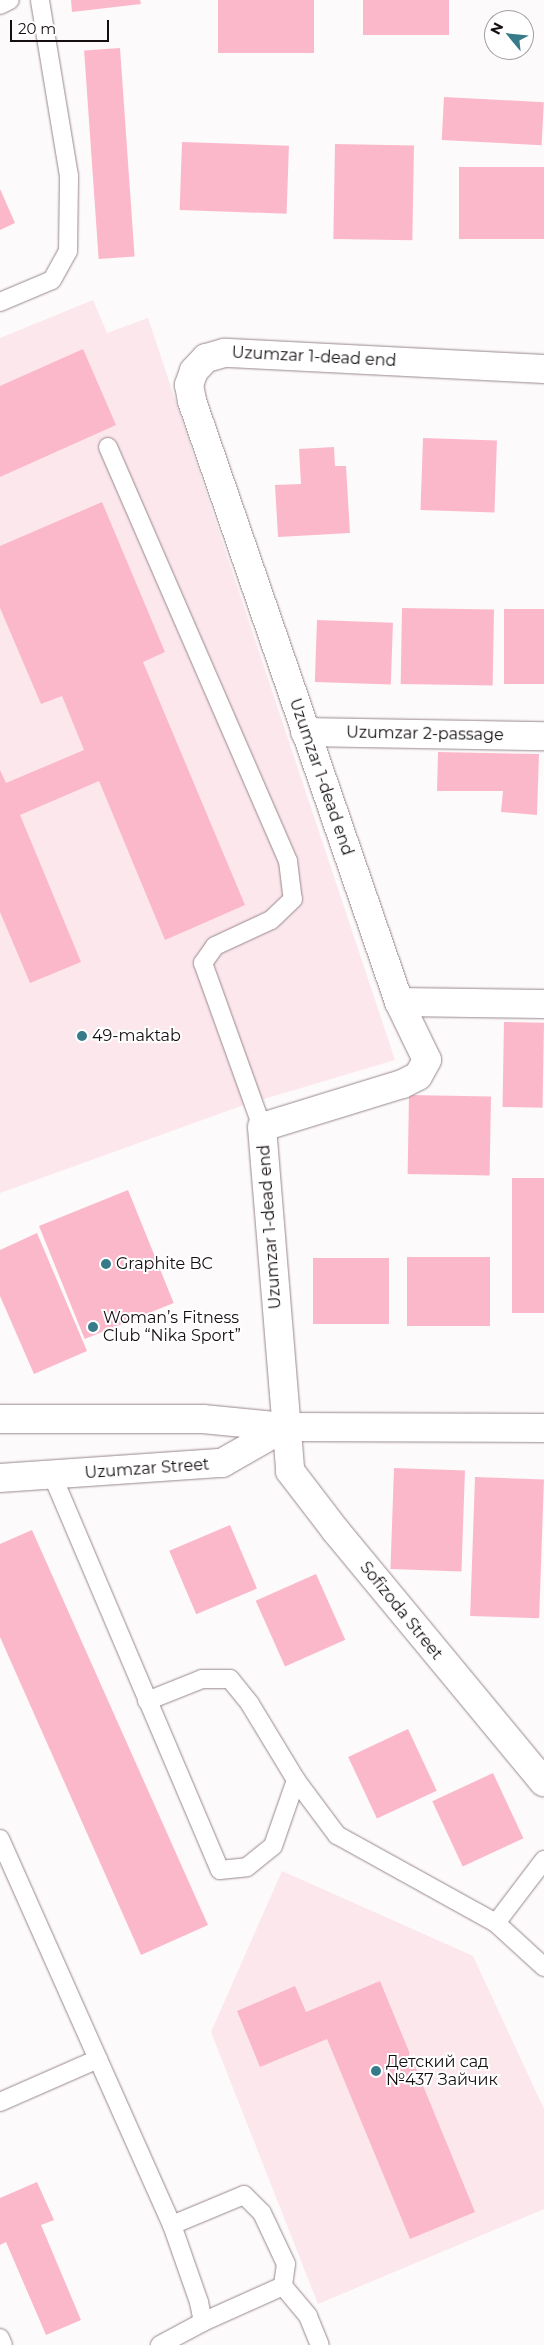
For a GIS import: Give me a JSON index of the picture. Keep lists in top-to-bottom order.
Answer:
{
  "streets": {
    "street": [
      "Uzumzаr 1-dead end",
      "Uzumzаr 2-passage",
      "Uzumzаr Street",
      "Sofizoda Street"
    ]
  },
  "crossings": [
    ["Uzumzаr 1-dead end", "Uzumzаr 2-passage"],
    ["Uzumzаr 1-dead end", "Uzumzаr Street"],
    ["Uzumzаr 1-dead end", "Sofizoda Street"],
    ["Uzumzаr Street", "Sofizoda Street"]
  ],
  "places": [
    "49-maktab",
    "Graphite BC",
    "Woman’s Fitness Club “Nika Sport”",
    "Детский сад №437 Зайчик"
  ],
  "scale_bar": "20 m",
  "north": "top left"
}
